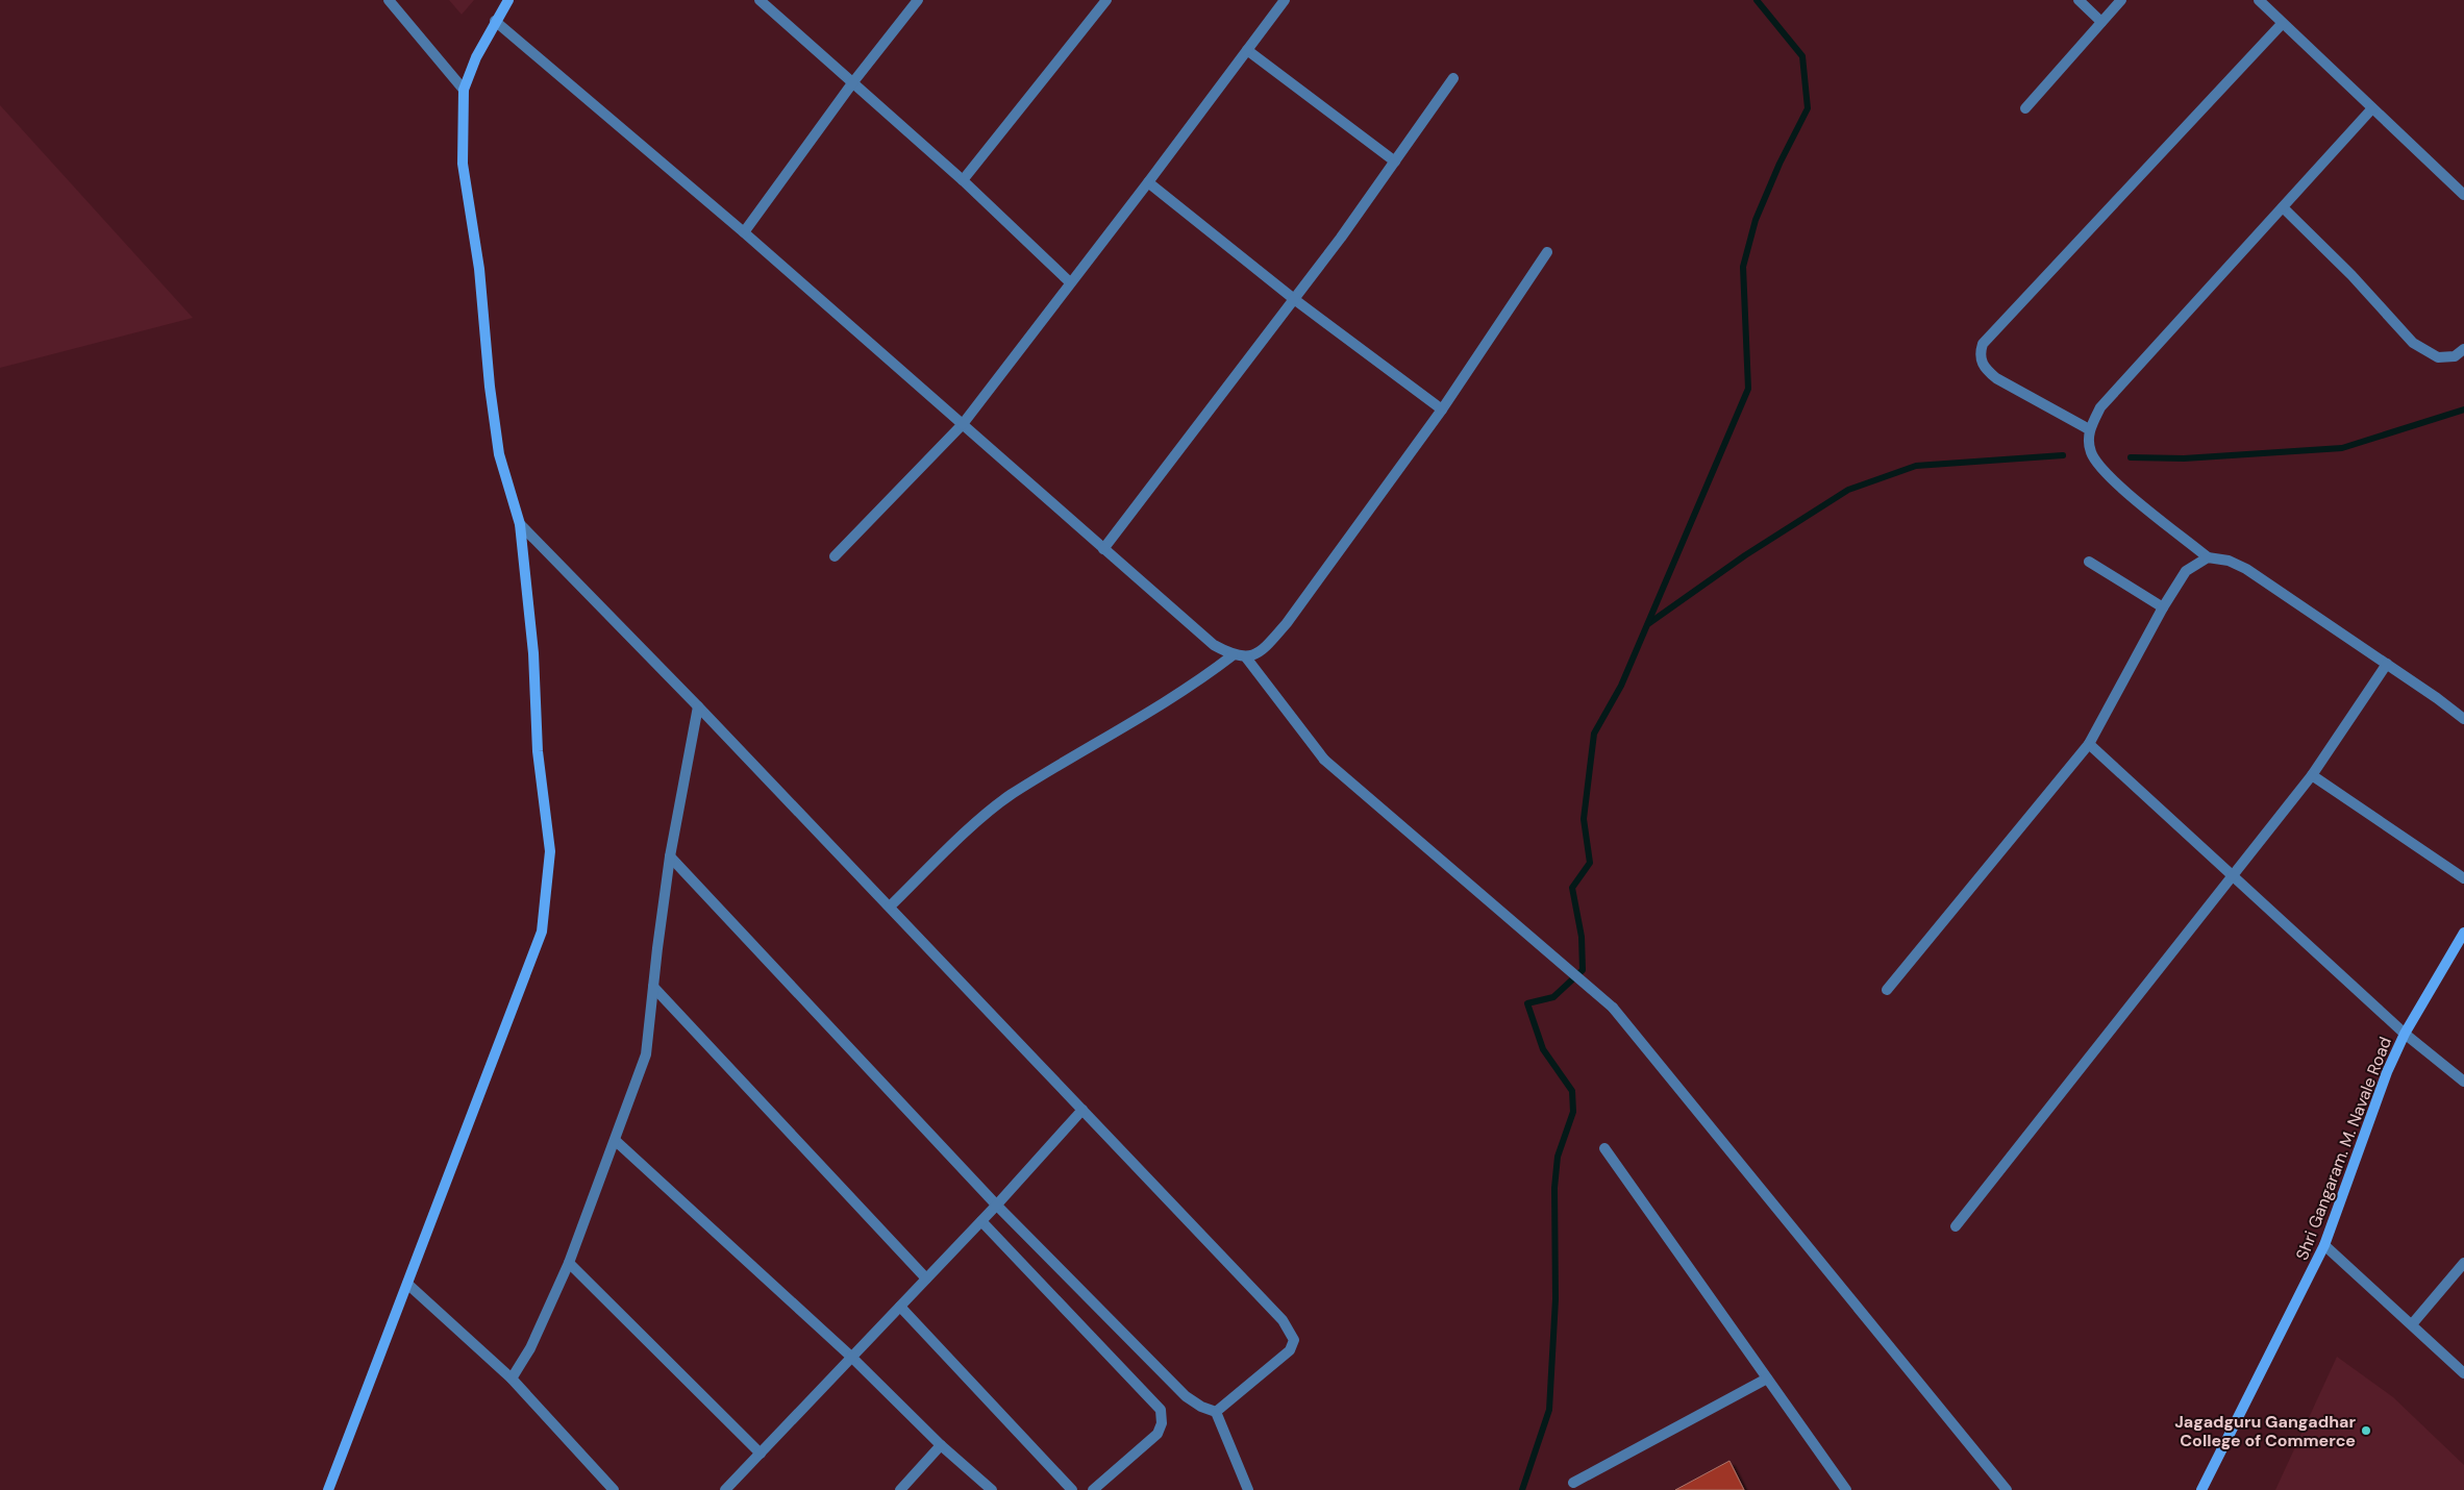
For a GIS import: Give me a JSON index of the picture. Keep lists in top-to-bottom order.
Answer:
{
  "streets": {
    "street": ["Shri Gangaram. M. Navale Road"]
  },
  "places": ["Jagadguru Gangadhar College of Commerce"]
}
